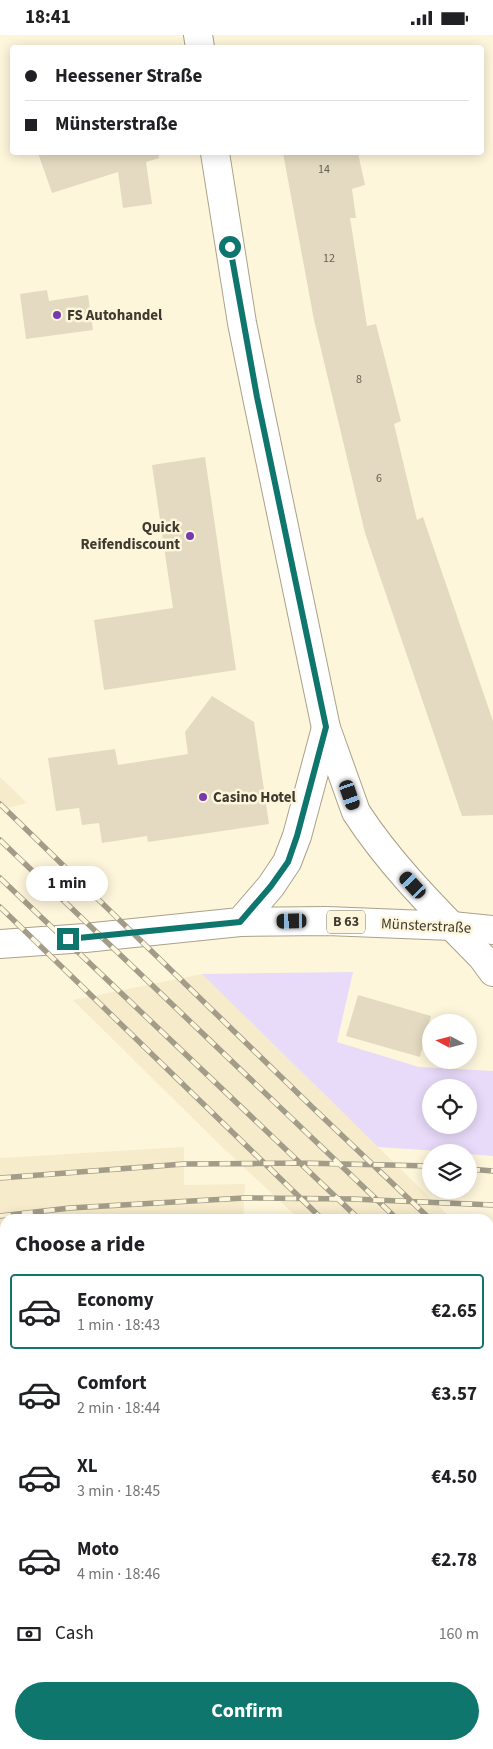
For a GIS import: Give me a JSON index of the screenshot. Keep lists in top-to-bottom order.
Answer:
{
  "streets": {
    "main road": ["B 63", "Münsterstraße"]
  },
  "places": ["FS Autohandel", "Quick Reifendiscount", "Casino Hotel"],
  "house_numbers": [
    "14",
    "12",
    "8",
    "6"
  ],
  "north": "left",
  "page": {
    "status": "18:41",
    "banner": ["Heessener Straße", "Münsterstraße"],
    "bubble": "1 min",
    "heading": "Choose a ride",
    "list": [
      {
        "name": "Economy",
        "note": "1 min · 18:43",
        "value": "€2.65"
      },
      {
        "name": "Comfort",
        "note": "2 min · 18:44",
        "value": "€3.57"
      },
      {
        "name": "XL",
        "note": "3 min · 18:45",
        "value": "€4.50"
      },
      {
        "name": "Moto",
        "note": "4 min · 18:46",
        "value": "€2.78"
      }
    ],
    "pay": ["Cash", "160 m"],
    "buttons": "Confirm"
  }
}
